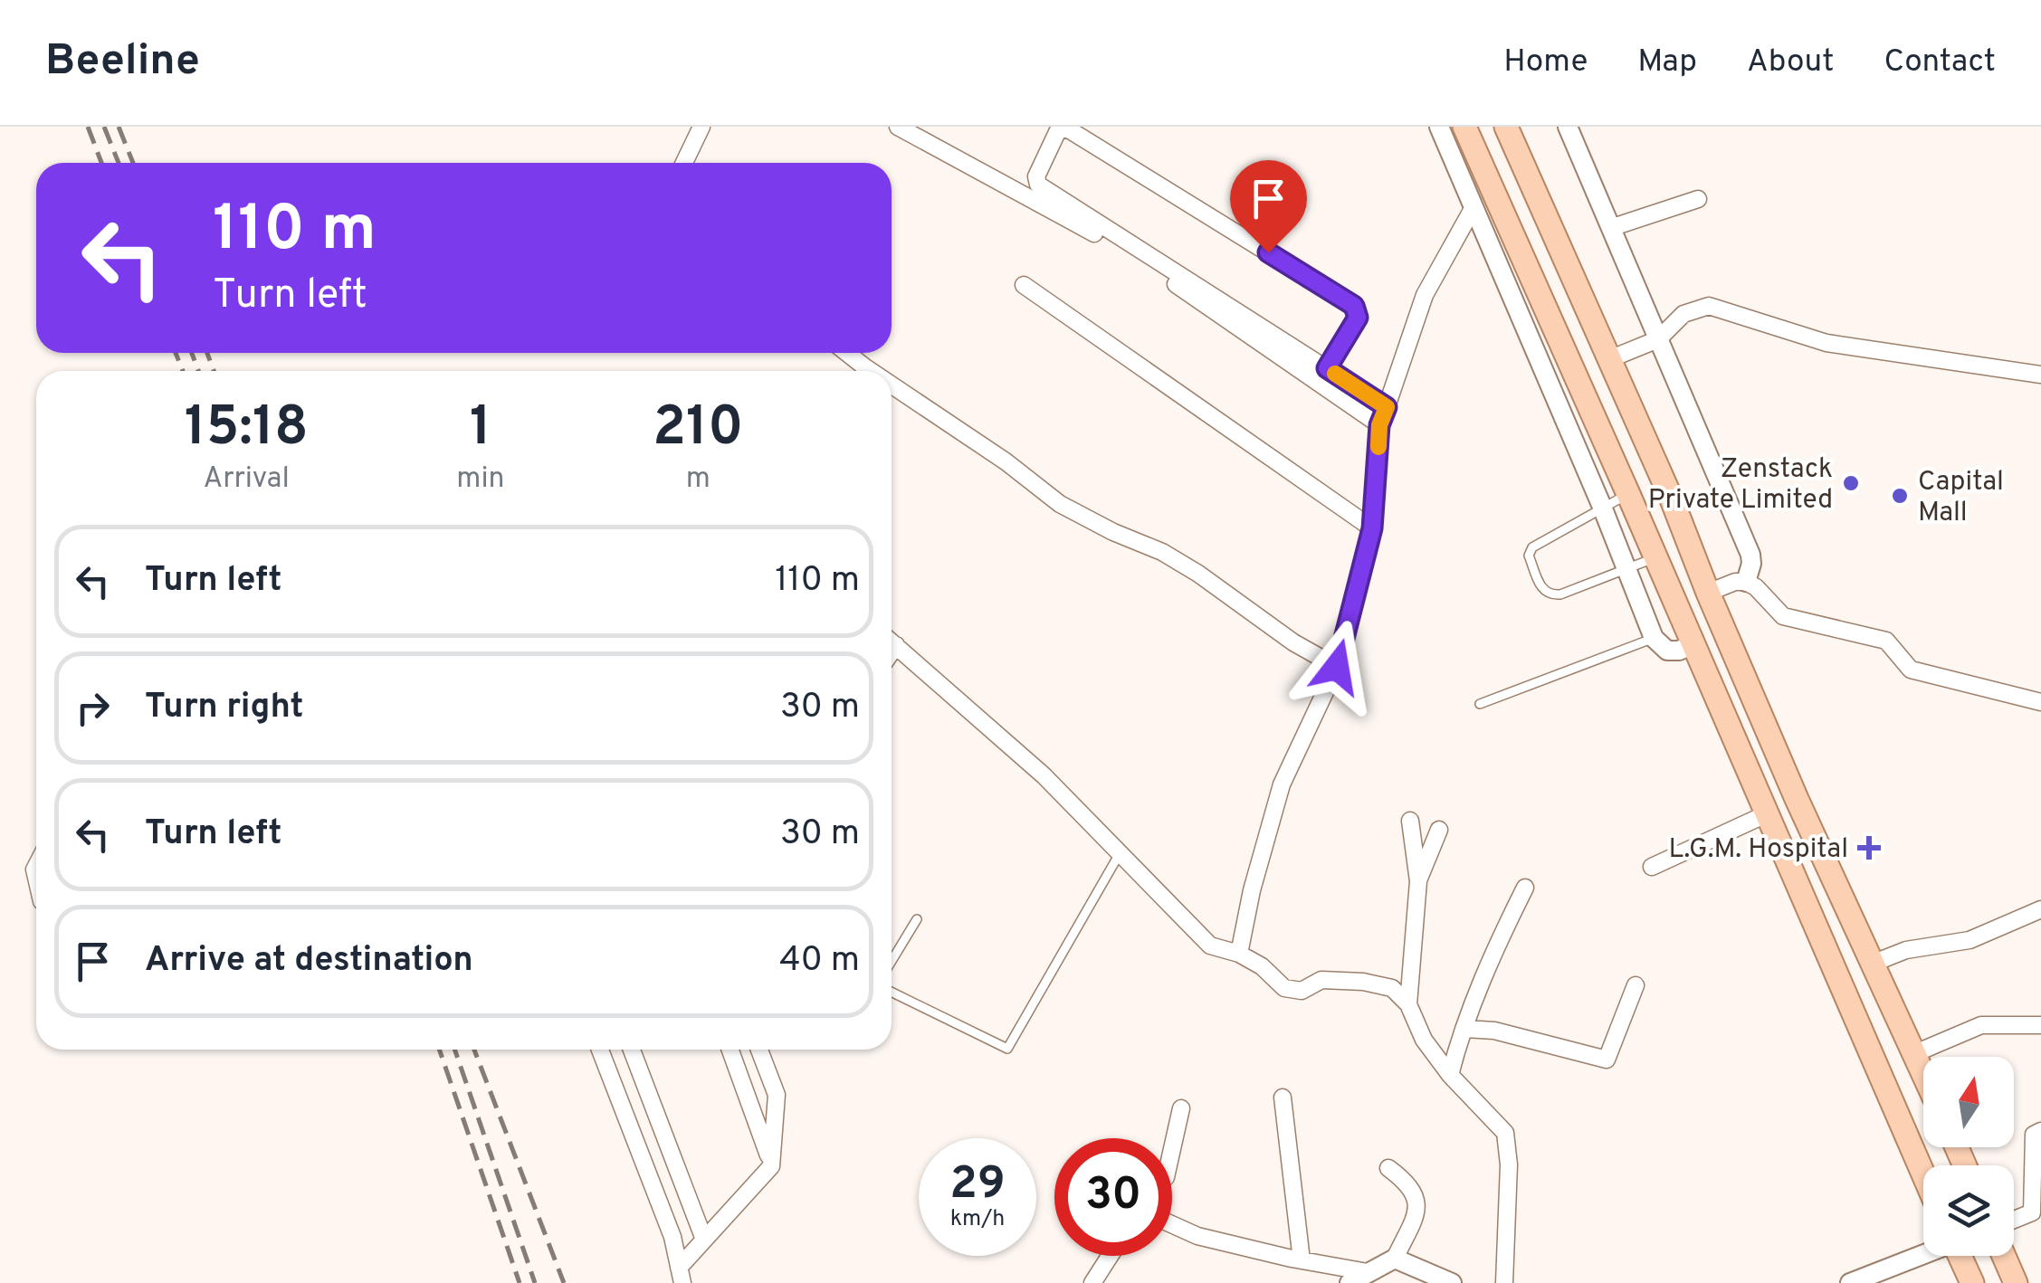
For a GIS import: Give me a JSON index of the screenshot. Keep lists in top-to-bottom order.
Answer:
{
  "places": {
    "other": ["Zenstack Private Limited", "Capital Mall"],
    "health": ["L.G.M. Hospital"]
  },
  "north": "top",
  "page": {
    "header": "Beeline",
    "nav": [
      "Home",
      "Map",
      "About",
      "Contact"
    ],
    "turn": ["110 m", "Turn left"],
    "eta": [
      "15:18",
      "Arrival",
      "1",
      "min",
      "210",
      "m"
    ],
    "list": [
      {
        "name": "Turn left",
        "value": "110 m"
      },
      {
        "name": "Turn right",
        "value": "30 m"
      },
      {
        "name": "Turn left",
        "value": "30 m"
      },
      {
        "name": "Arrive at destination",
        "value": "40 m"
      }
    ],
    "speed": "29 km/h",
    "limit": "30"
  }
}
